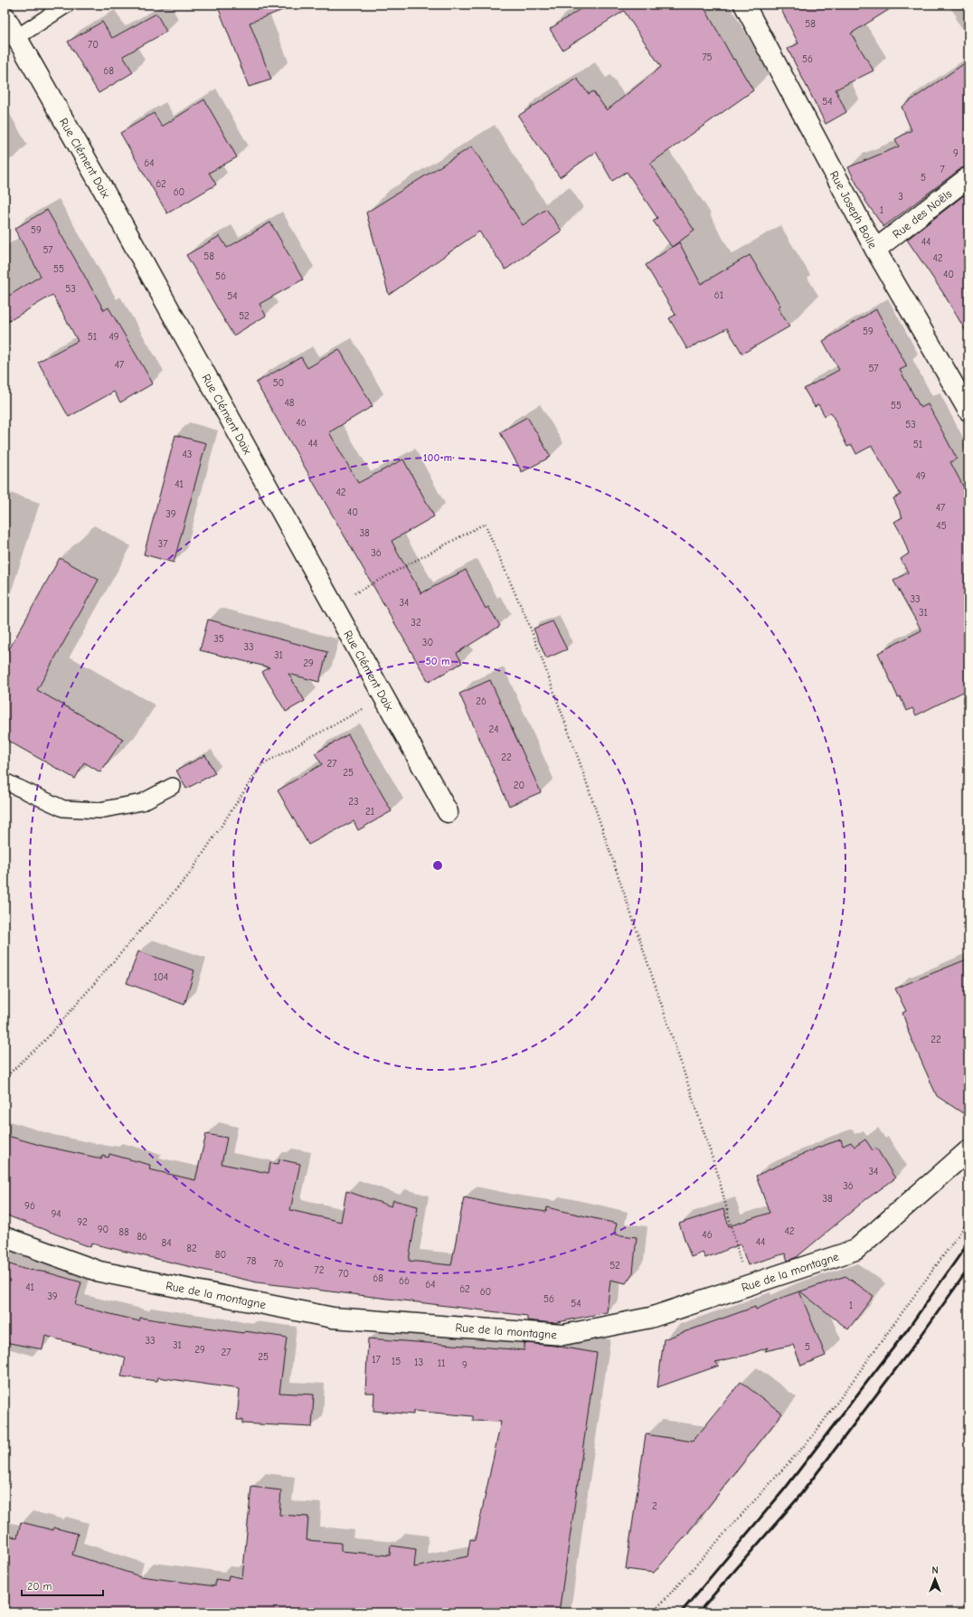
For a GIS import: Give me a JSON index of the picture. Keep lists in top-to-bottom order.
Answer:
{
  "streets": {
    "street": [
      "Rue Clément Daix",
      "Rue Joseph Bolle",
      "Rue des Noëls",
      "Rue de la montagne"
    ]
  },
  "crossings": [
    ["Rue Joseph Bolle", "Rue des Noëls"]
  ],
  "house_numbers": [
    "58",
    "70",
    "75",
    "56",
    "68",
    "54",
    "9",
    "64",
    "7",
    "5",
    "62",
    "60",
    "3",
    "1",
    "59",
    "44",
    "57",
    "58",
    "42",
    "55",
    "40",
    "56",
    "53",
    "61",
    "54",
    "52",
    "59",
    "51",
    "49",
    "47",
    "57",
    "50",
    "48",
    "55",
    "46",
    "53",
    "44",
    "51",
    "43",
    "49",
    "41",
    "42",
    "47",
    "40",
    "39",
    "45",
    "38",
    "37",
    "36",
    "33",
    "34",
    "31",
    "32",
    "35",
    "30",
    "33",
    "31",
    "29",
    "26",
    "24",
    "22",
    "27",
    "25",
    "20",
    "23",
    "21",
    "104",
    "22",
    "34",
    "36",
    "38",
    "96",
    "94",
    "92",
    "90",
    "42",
    "88",
    "46",
    "86",
    "44",
    "84",
    "82",
    "80",
    "78",
    "76",
    "52",
    "72",
    "70",
    "68",
    "66",
    "64",
    "41",
    "62",
    "60",
    "39",
    "56",
    "54",
    "1",
    "33",
    "31",
    "5",
    "29",
    "27",
    "25",
    "17",
    "15",
    "13",
    "11",
    "9",
    "2"
  ],
  "scale_bar": "20 m",
  "north": "top",
  "rings": ["100 m", "50 m"]
}
